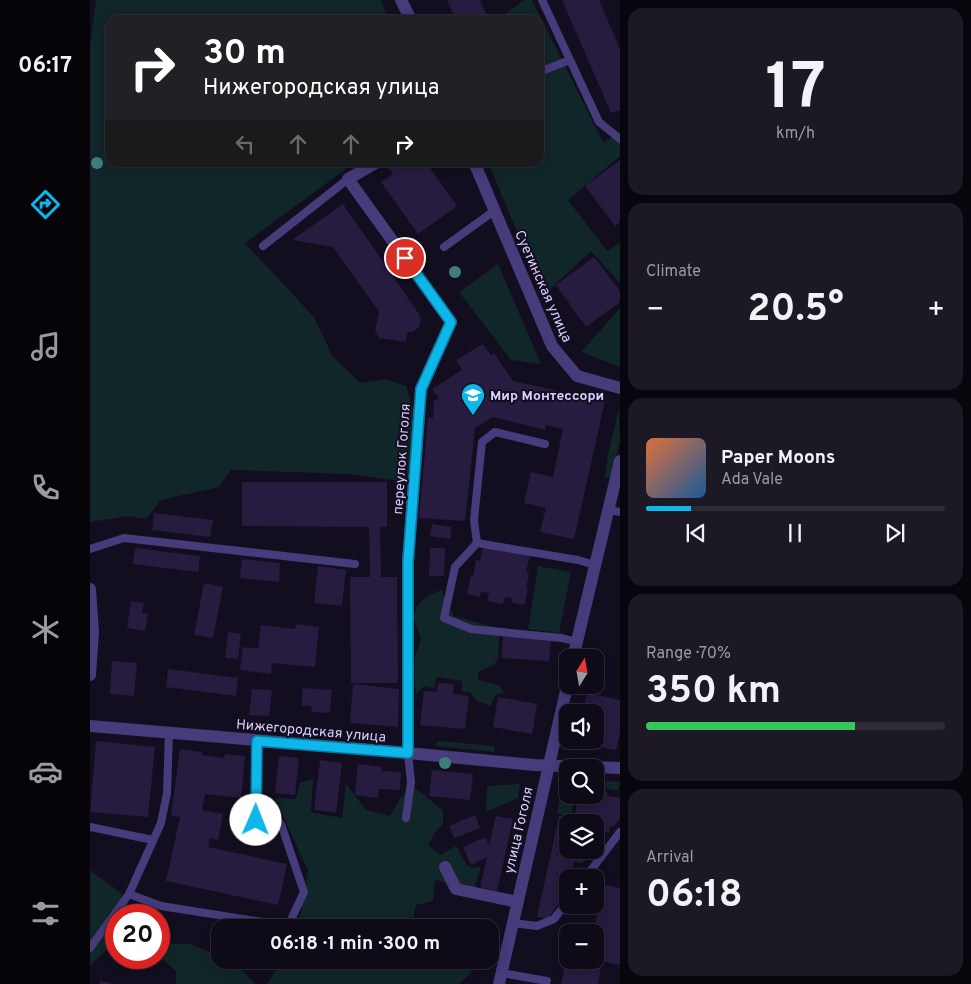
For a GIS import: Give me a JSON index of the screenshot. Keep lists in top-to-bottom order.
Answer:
{
  "streets": {
    "street": [
      "Суетинская улица",
      "переулок Гоголя",
      "Нижегородская улица",
      "улица Гоголя"
    ]
  },
  "crossings": [
    ["переулок Гоголя", "Нижегородская улица"],
    ["Нижегородская улица", "улица Гоголя"]
  ],
  "places": {
    "school or university": ["Мир Монтессори"]
  },
  "north": "top",
  "page": {
    "tabs": "06:17",
    "tile": [
      ["17", "km/h"],
      "Climate",
      ["Range · 70%", "350 km"],
      ["Arrival", "06:18"]
    ],
    "turn": ["30 m", "Нижегородская улица"],
    "heat": ["−", "20.5°", "+"],
    "song": ["Paper Moons", "Ada Vale"],
    "map_buttons": ["+", "−"],
    "limit": "20",
    "trip": "06:18 · 1 min · 300 m"
  }
}
